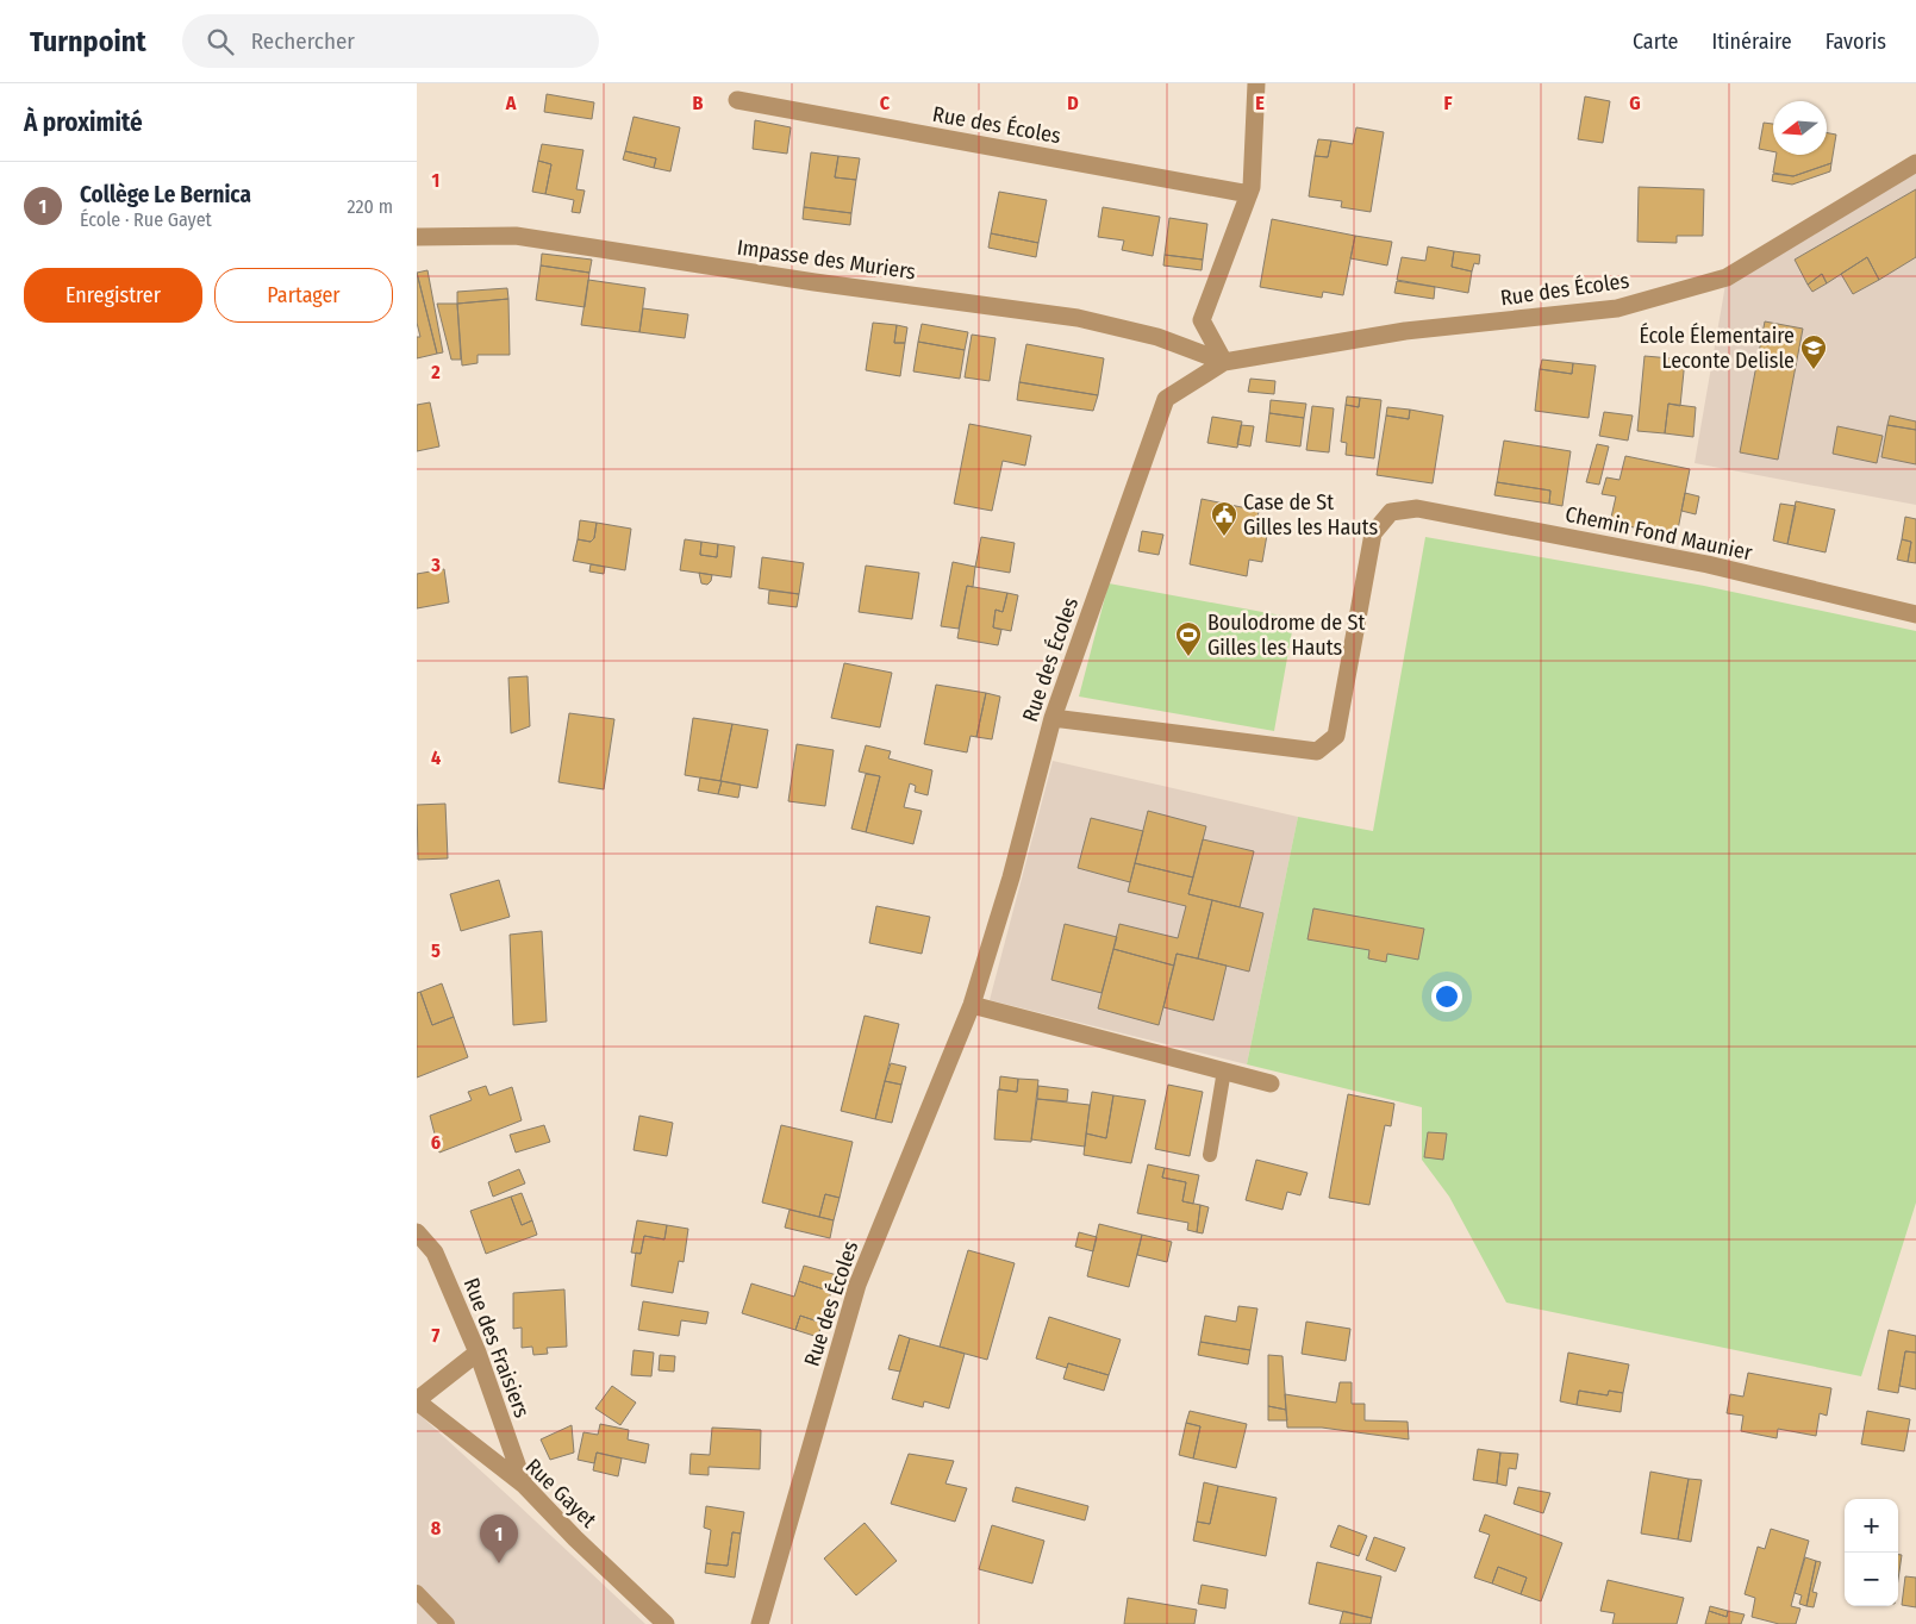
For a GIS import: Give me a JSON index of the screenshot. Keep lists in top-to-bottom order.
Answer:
{
  "streets": {
    "street": [
      "Rue des Écoles",
      "Impasse des Muriers",
      "Chemin Fond Maunier",
      "Rue des Fraisiers",
      "Rue Gayet"
    ]
  },
  "crossings": [
    ["Rue des Écoles", "Impasse des Muriers"],
    ["Rue des Écoles", "Chemin Fond Maunier"],
    ["Rue des Fraisiers", "Rue Gayet"]
  ],
  "places": {
    "school or university": ["École Élementaire Leconte Delisle"],
    "public building": ["Case de St Gilles les Hauts"],
    "sports": ["Boulodrome de St Gilles les Hauts"]
  },
  "north": "left",
  "page": {
    "header": "Turnpoint",
    "search": "Rechercher",
    "nav": ["Carte", "Itinéraire", "Favoris"],
    "heading": "À proximité",
    "list": [
      {
        "mark": "1",
        "name": "Collège Le Bernica",
        "note": "École · Rue Gayet",
        "value": "220 m"
      }
    ],
    "buttons": ["Enregistrer", "Partager"],
    "map_buttons": ["+", "−"],
    "pins": "1"
  },
  "grid": {
    "columns": [
      "A",
      "B",
      "C",
      "D",
      "E",
      "F",
      "G"
    ],
    "rows": [
      "1",
      "2",
      "3",
      "4",
      "5",
      "6",
      "7",
      "8"
    ]
  }
}
